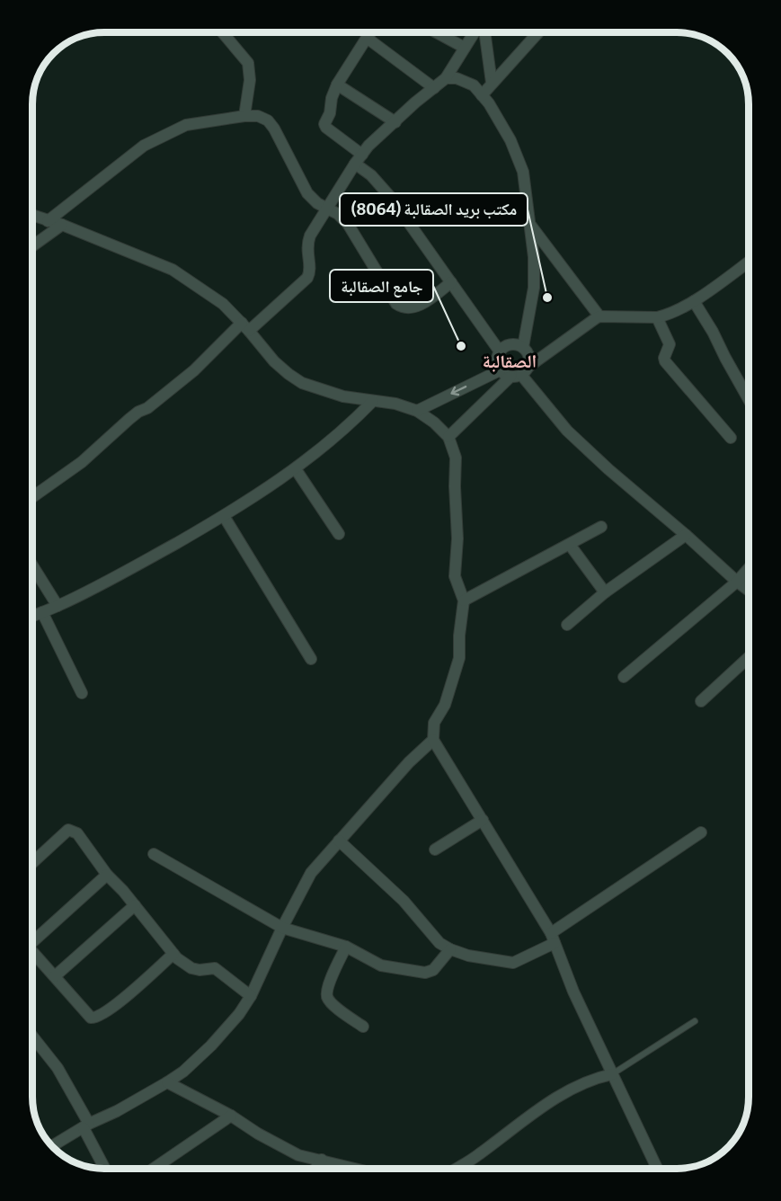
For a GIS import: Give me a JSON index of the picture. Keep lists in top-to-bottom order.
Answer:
{
  "districts": ["الصقالبة"],
  "places": ["مكتب بريد الصقالبة (8064)", "جامع الصقالبة"]
}
